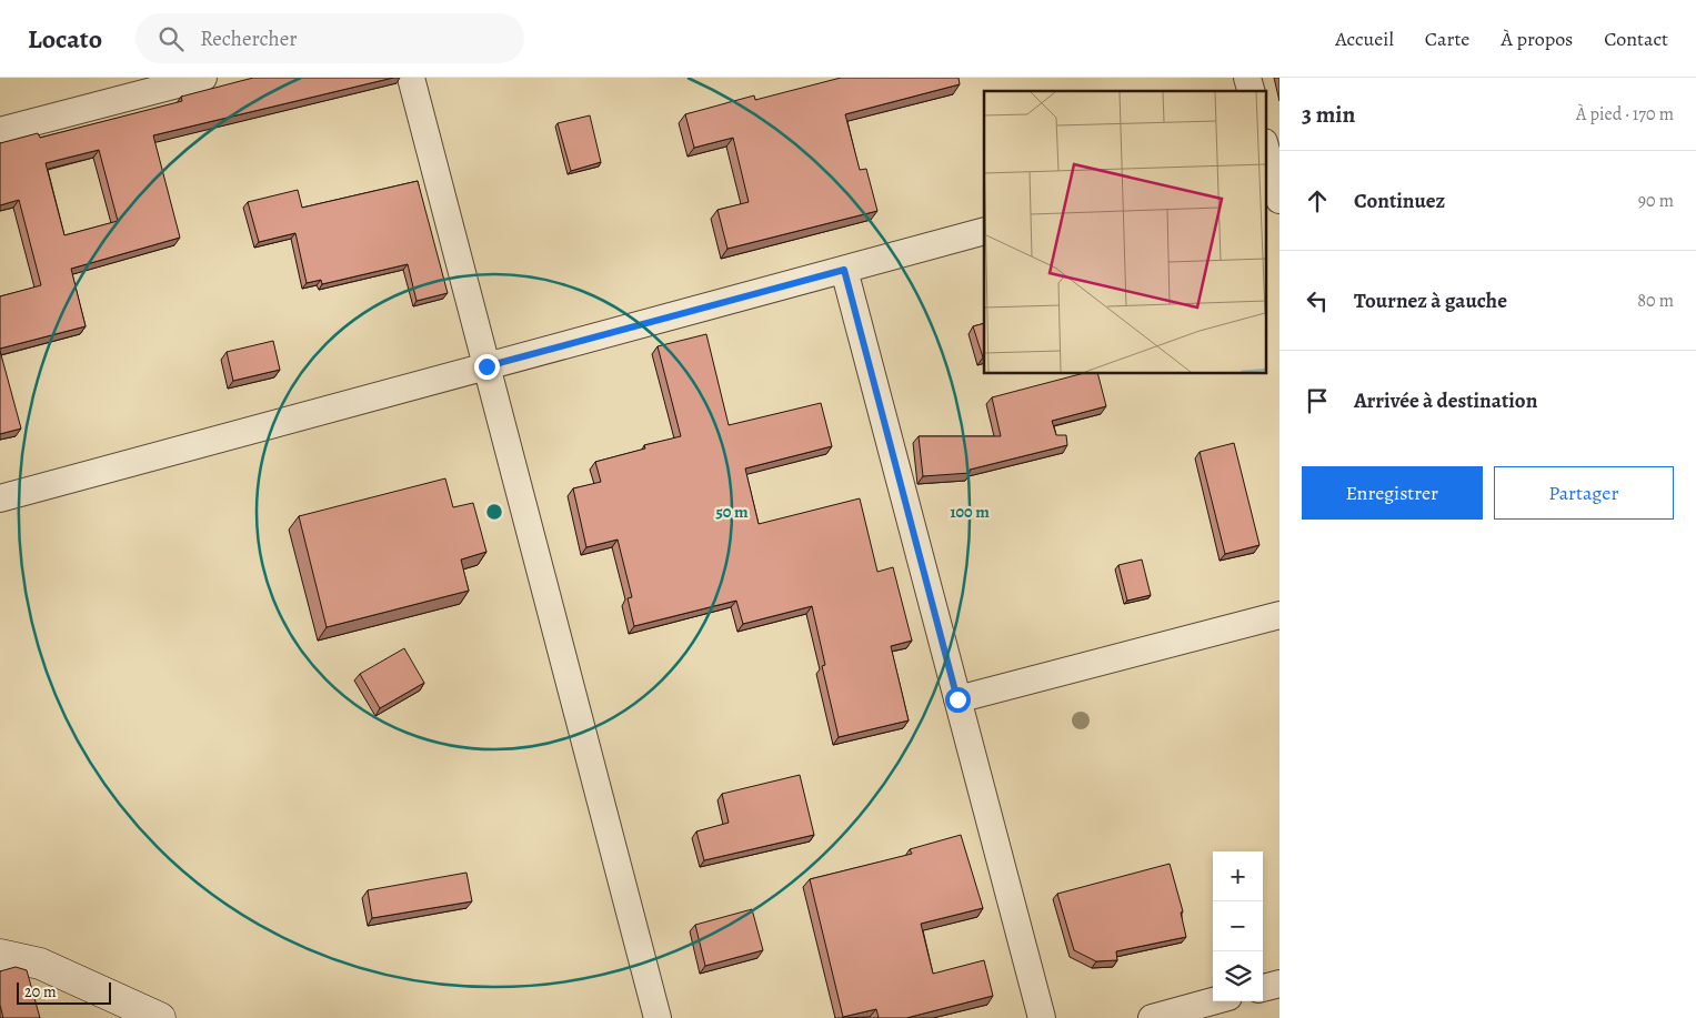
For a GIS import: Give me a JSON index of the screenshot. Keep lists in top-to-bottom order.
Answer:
{
  "scale_bar": "20 m",
  "page": {
    "header": "Locato",
    "search": "Rechercher",
    "nav": [
      "Accueil",
      "Carte",
      "À propos",
      "Contact"
    ],
    "heading": ["3 min", "À pied · 170 m"],
    "list": [
      ["Continuez", "90 m"],
      ["Tournez à gauche", "80 m"],
      "Arrivée à destination"
    ],
    "buttons": ["Enregistrer", "Partager"],
    "map_buttons": ["+", "−"],
    "scale": "20 m"
  },
  "rings": ["50 m", "100 m"]
}
